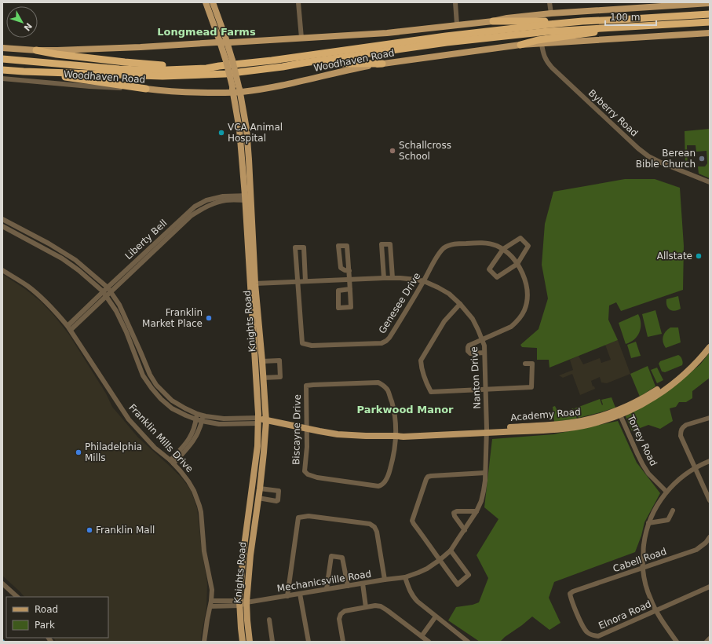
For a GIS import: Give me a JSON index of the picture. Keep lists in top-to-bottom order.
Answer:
{
  "streets": {
    "highway": ["Woodhaven Road"],
    "main road": ["Knights Road", "Academy Road"],
    "street": [
      "Byberry Road",
      "Liberty Bell",
      "Genesee Drive",
      "Nanton Drive",
      "Biscayne Drive",
      "Franklin Mills Drive",
      "Torrey Road",
      "Cabell Road",
      "Mechanicsville Road",
      "Elnora Road"
    ]
  },
  "crossings": [
    ["Woodhaven Road", "Byberry Road"],
    ["Woodhaven Road", "Knights Road"],
    ["Liberty Bell", "Knights Road"],
    ["Liberty Bell", "Franklin Mills Drive"],
    ["Genesee Drive", "Nanton Drive"],
    ["Knights Road", "Nanton Drive"],
    ["Knights Road", "Academy Road"],
    ["Knights Road", "Mechanicsville Road"],
    ["Nanton Drive", "Academy Road"],
    ["Nanton Drive", "Mechanicsville Road"],
    ["Academy Road", "Biscayne Drive"],
    ["Academy Road", "Torrey Road"],
    ["Cabell Road", "Elnora Road"]
  ],
  "districts": ["Longmead Farms", "Parkwood Manor"],
  "places": [
    "VCA Animal Hospital",
    "Schallcross School",
    "Berean Bible Church",
    "Allstate",
    "Franklin Market Place",
    "Philadelphia Mills",
    "Franklin Mall"
  ],
  "legend": ["Road", "Park"],
  "scale_bar": "100 m",
  "north": "bottom right"
}
